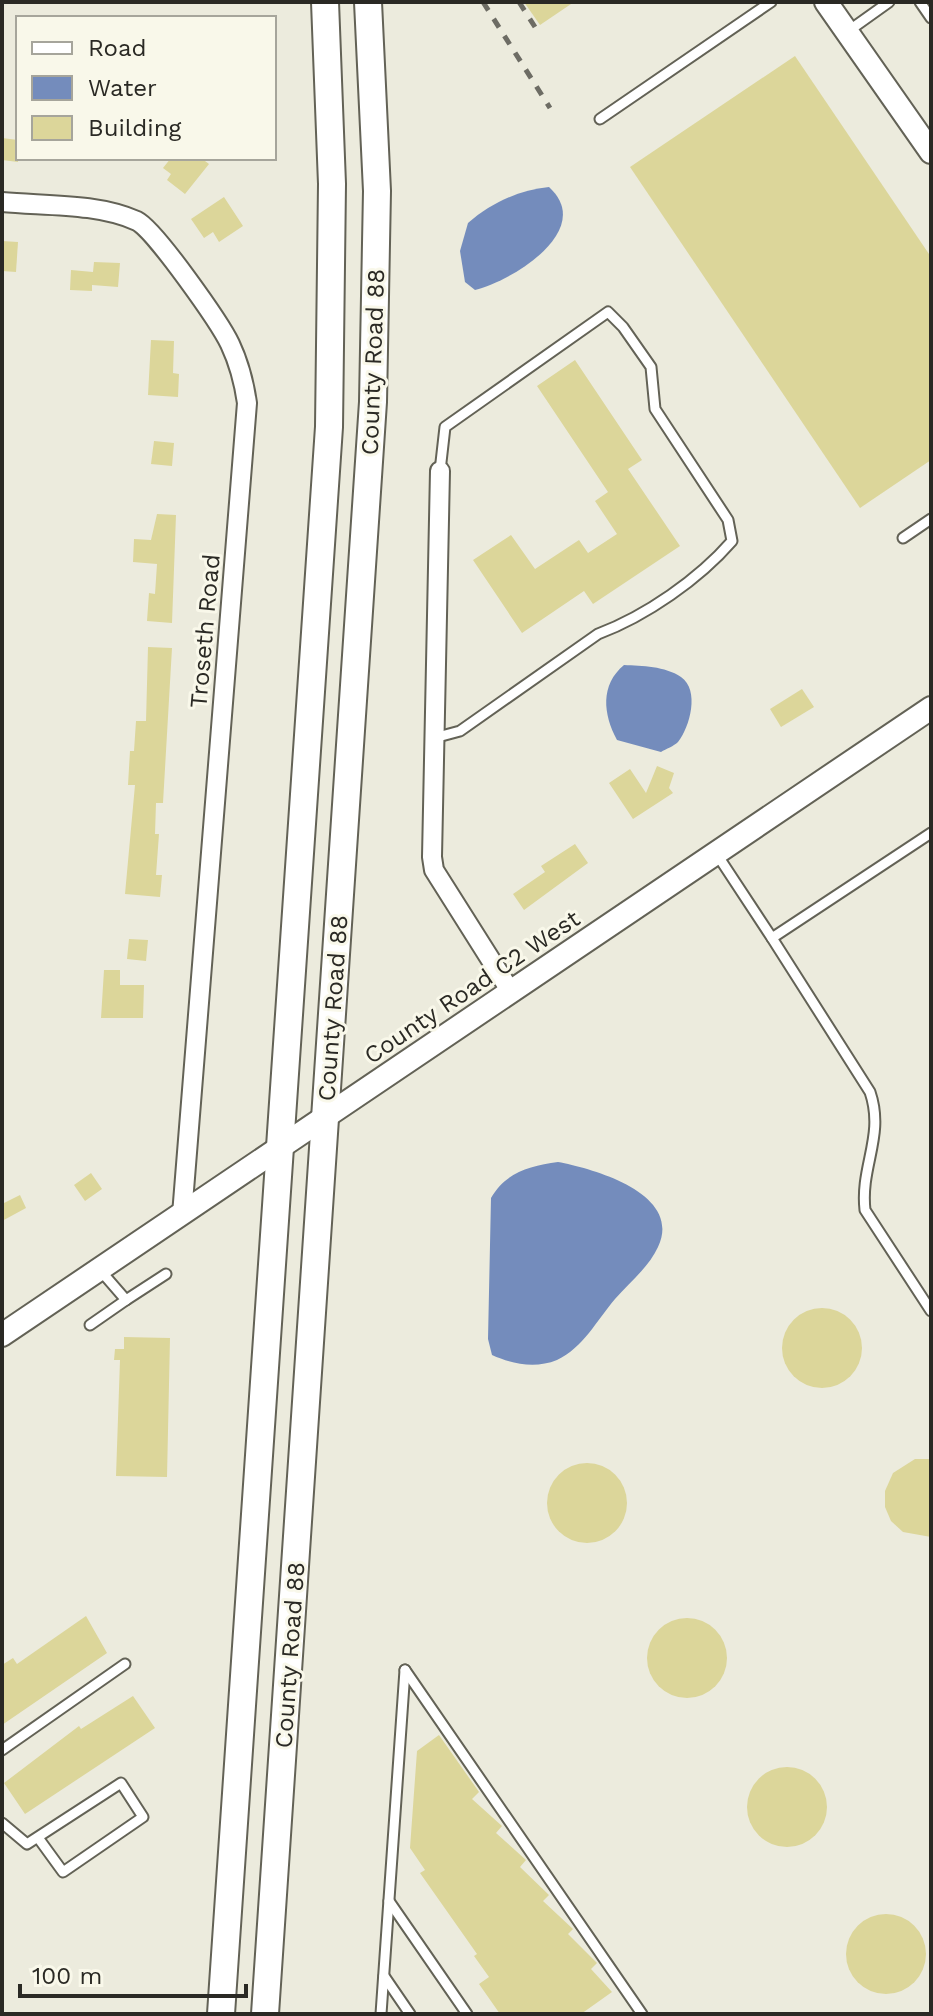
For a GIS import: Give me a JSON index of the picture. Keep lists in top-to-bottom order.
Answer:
{
  "streets": {
    "main road": ["County Road 88"],
    "street": ["Troseth Road", "County Road C2 West"]
  },
  "crossings": [
    ["County Road 88", "County Road C2 West"],
    ["Troseth Road", "County Road C2 West"]
  ],
  "legend": ["Road", "Water", "Building"],
  "scale_bar": "100 m"
}
